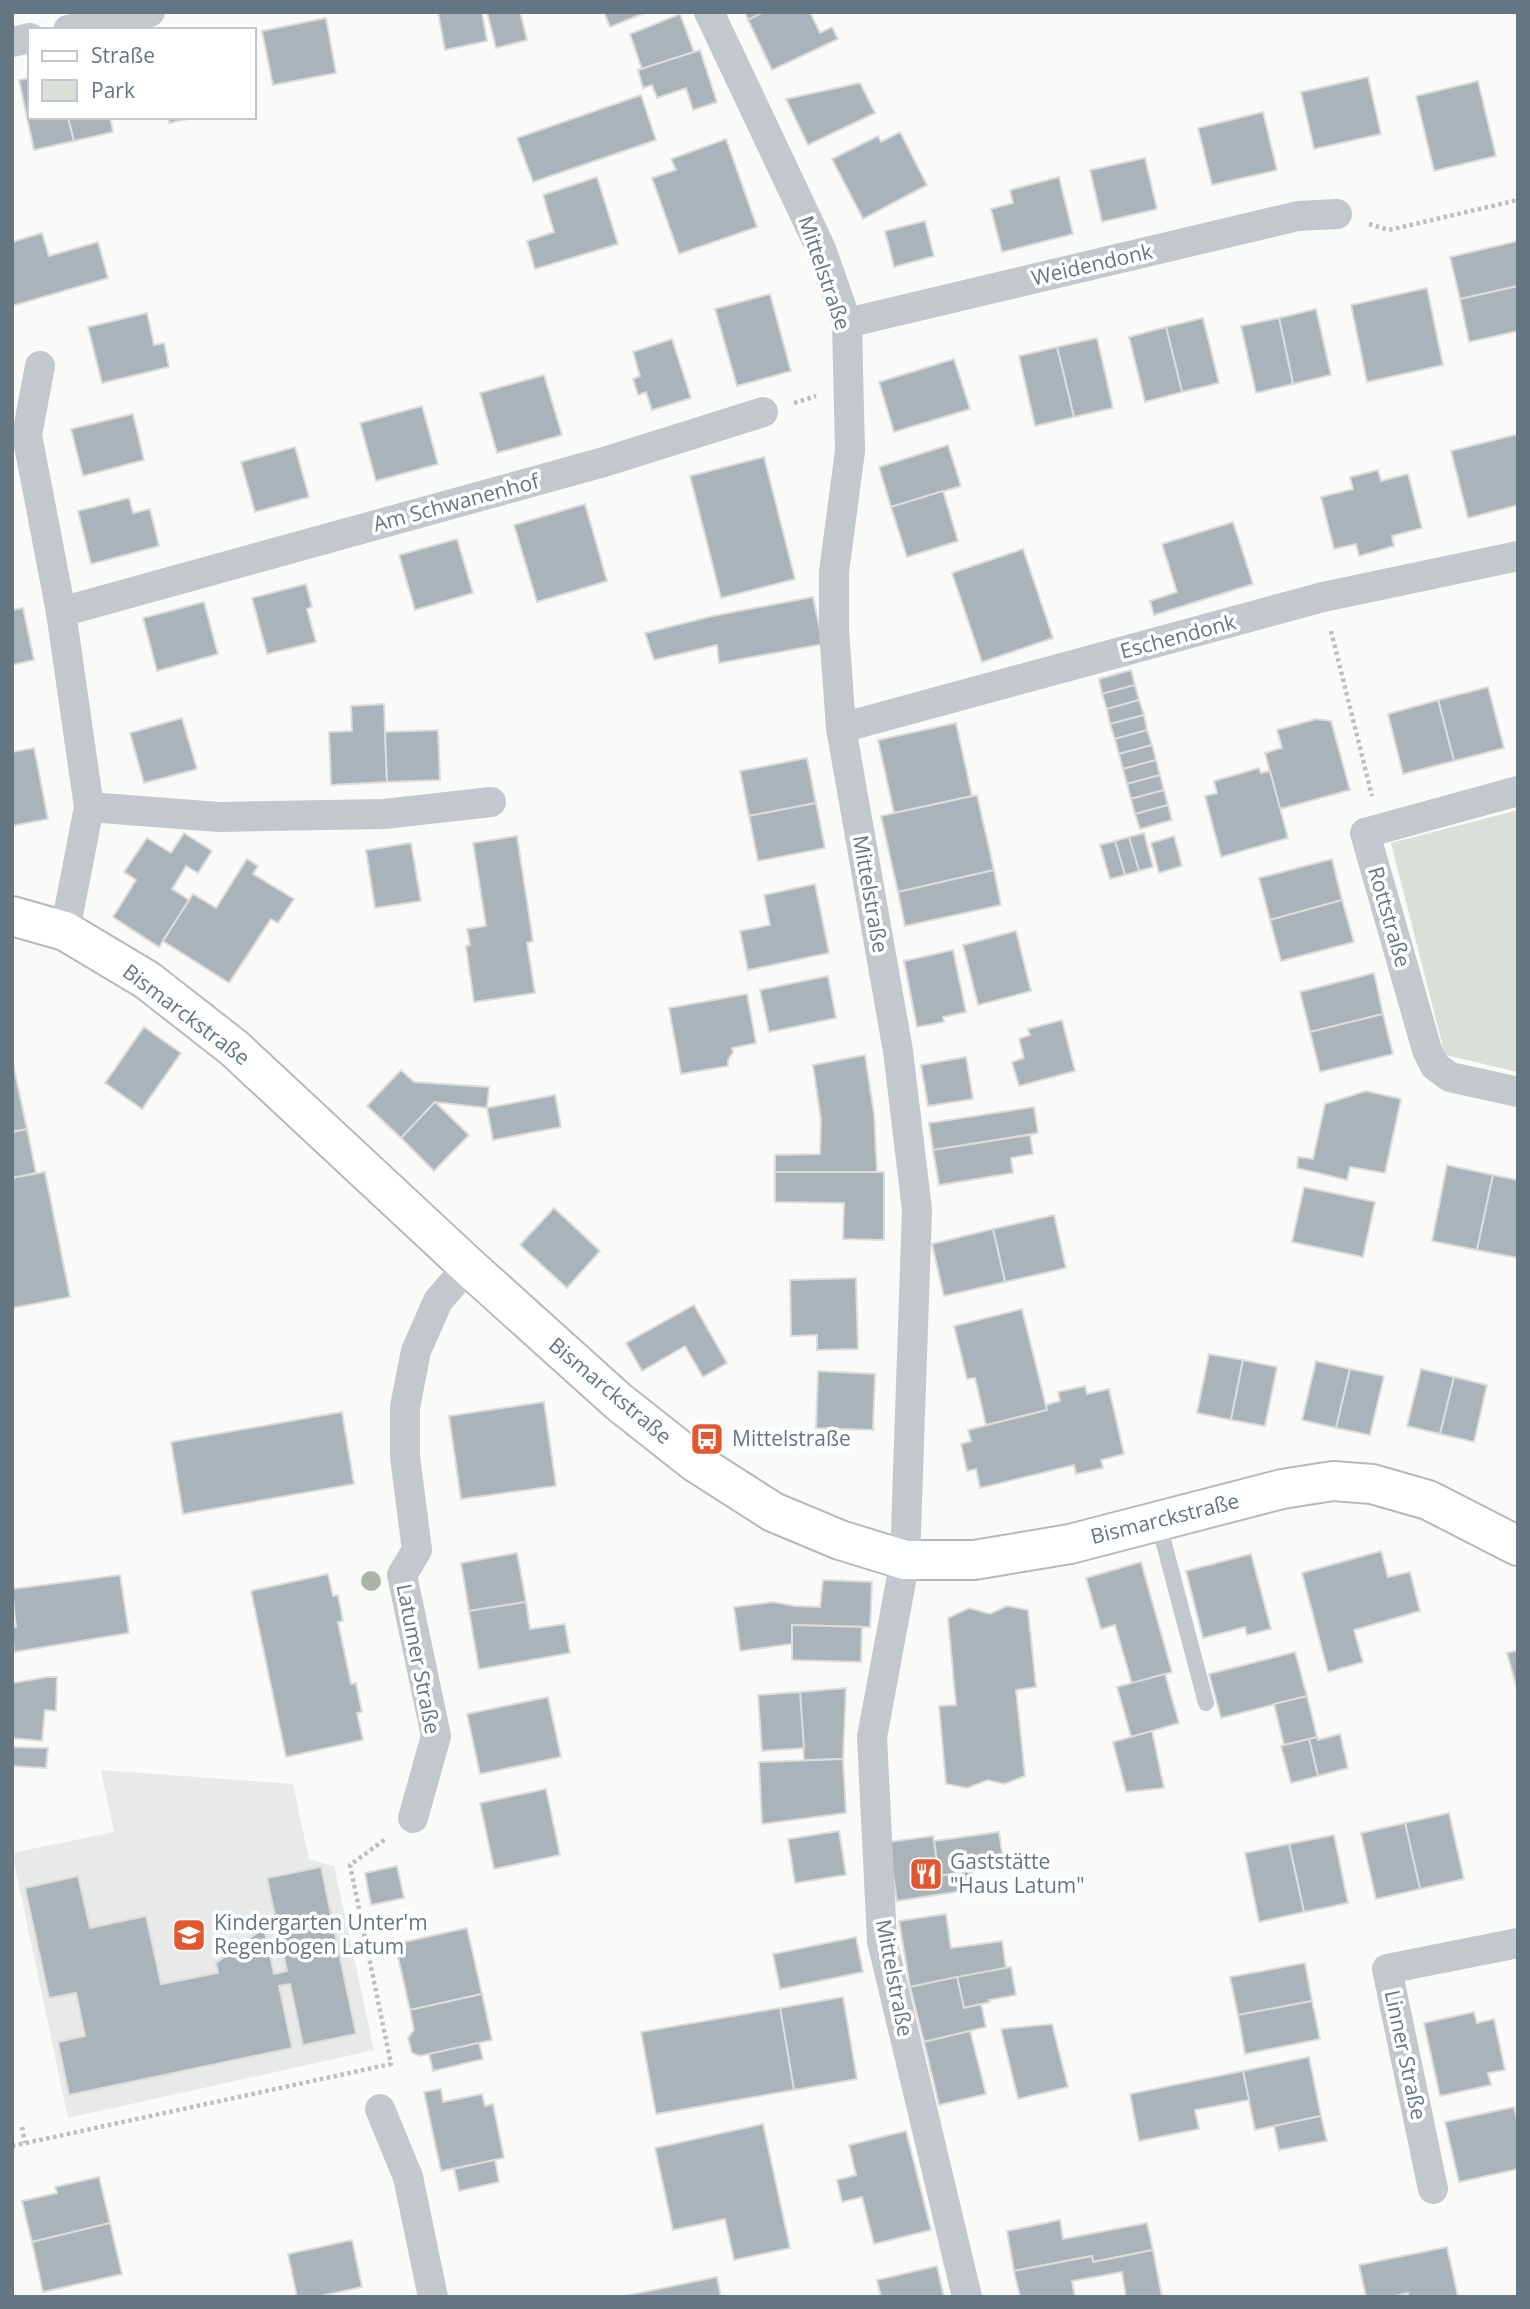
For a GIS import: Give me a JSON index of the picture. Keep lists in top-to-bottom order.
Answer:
{
  "streets": {
    "street": [
      "Weidendonk",
      "Mittelstraße",
      "Am Schwanenhof",
      "Eschendonk",
      "Rottstraße",
      "Bismarckstraße",
      "Latumer Straße",
      "Linner Straße"
    ]
  },
  "crossings": [
    ["Weidendonk", "Mittelstraße"],
    ["Mittelstraße", "Eschendonk"],
    ["Mittelstraße", "Bismarckstraße"],
    ["Bismarckstraße", "Latumer Straße"]
  ],
  "places": {
    "bus stop": ["Mittelstraße"],
    "restaurant": ["Gaststätte \"Haus Latum\""],
    "school or university": ["Kindergarten Unter'm Regenbogen Latum"]
  },
  "legend": ["Straße", "Park"]
}
